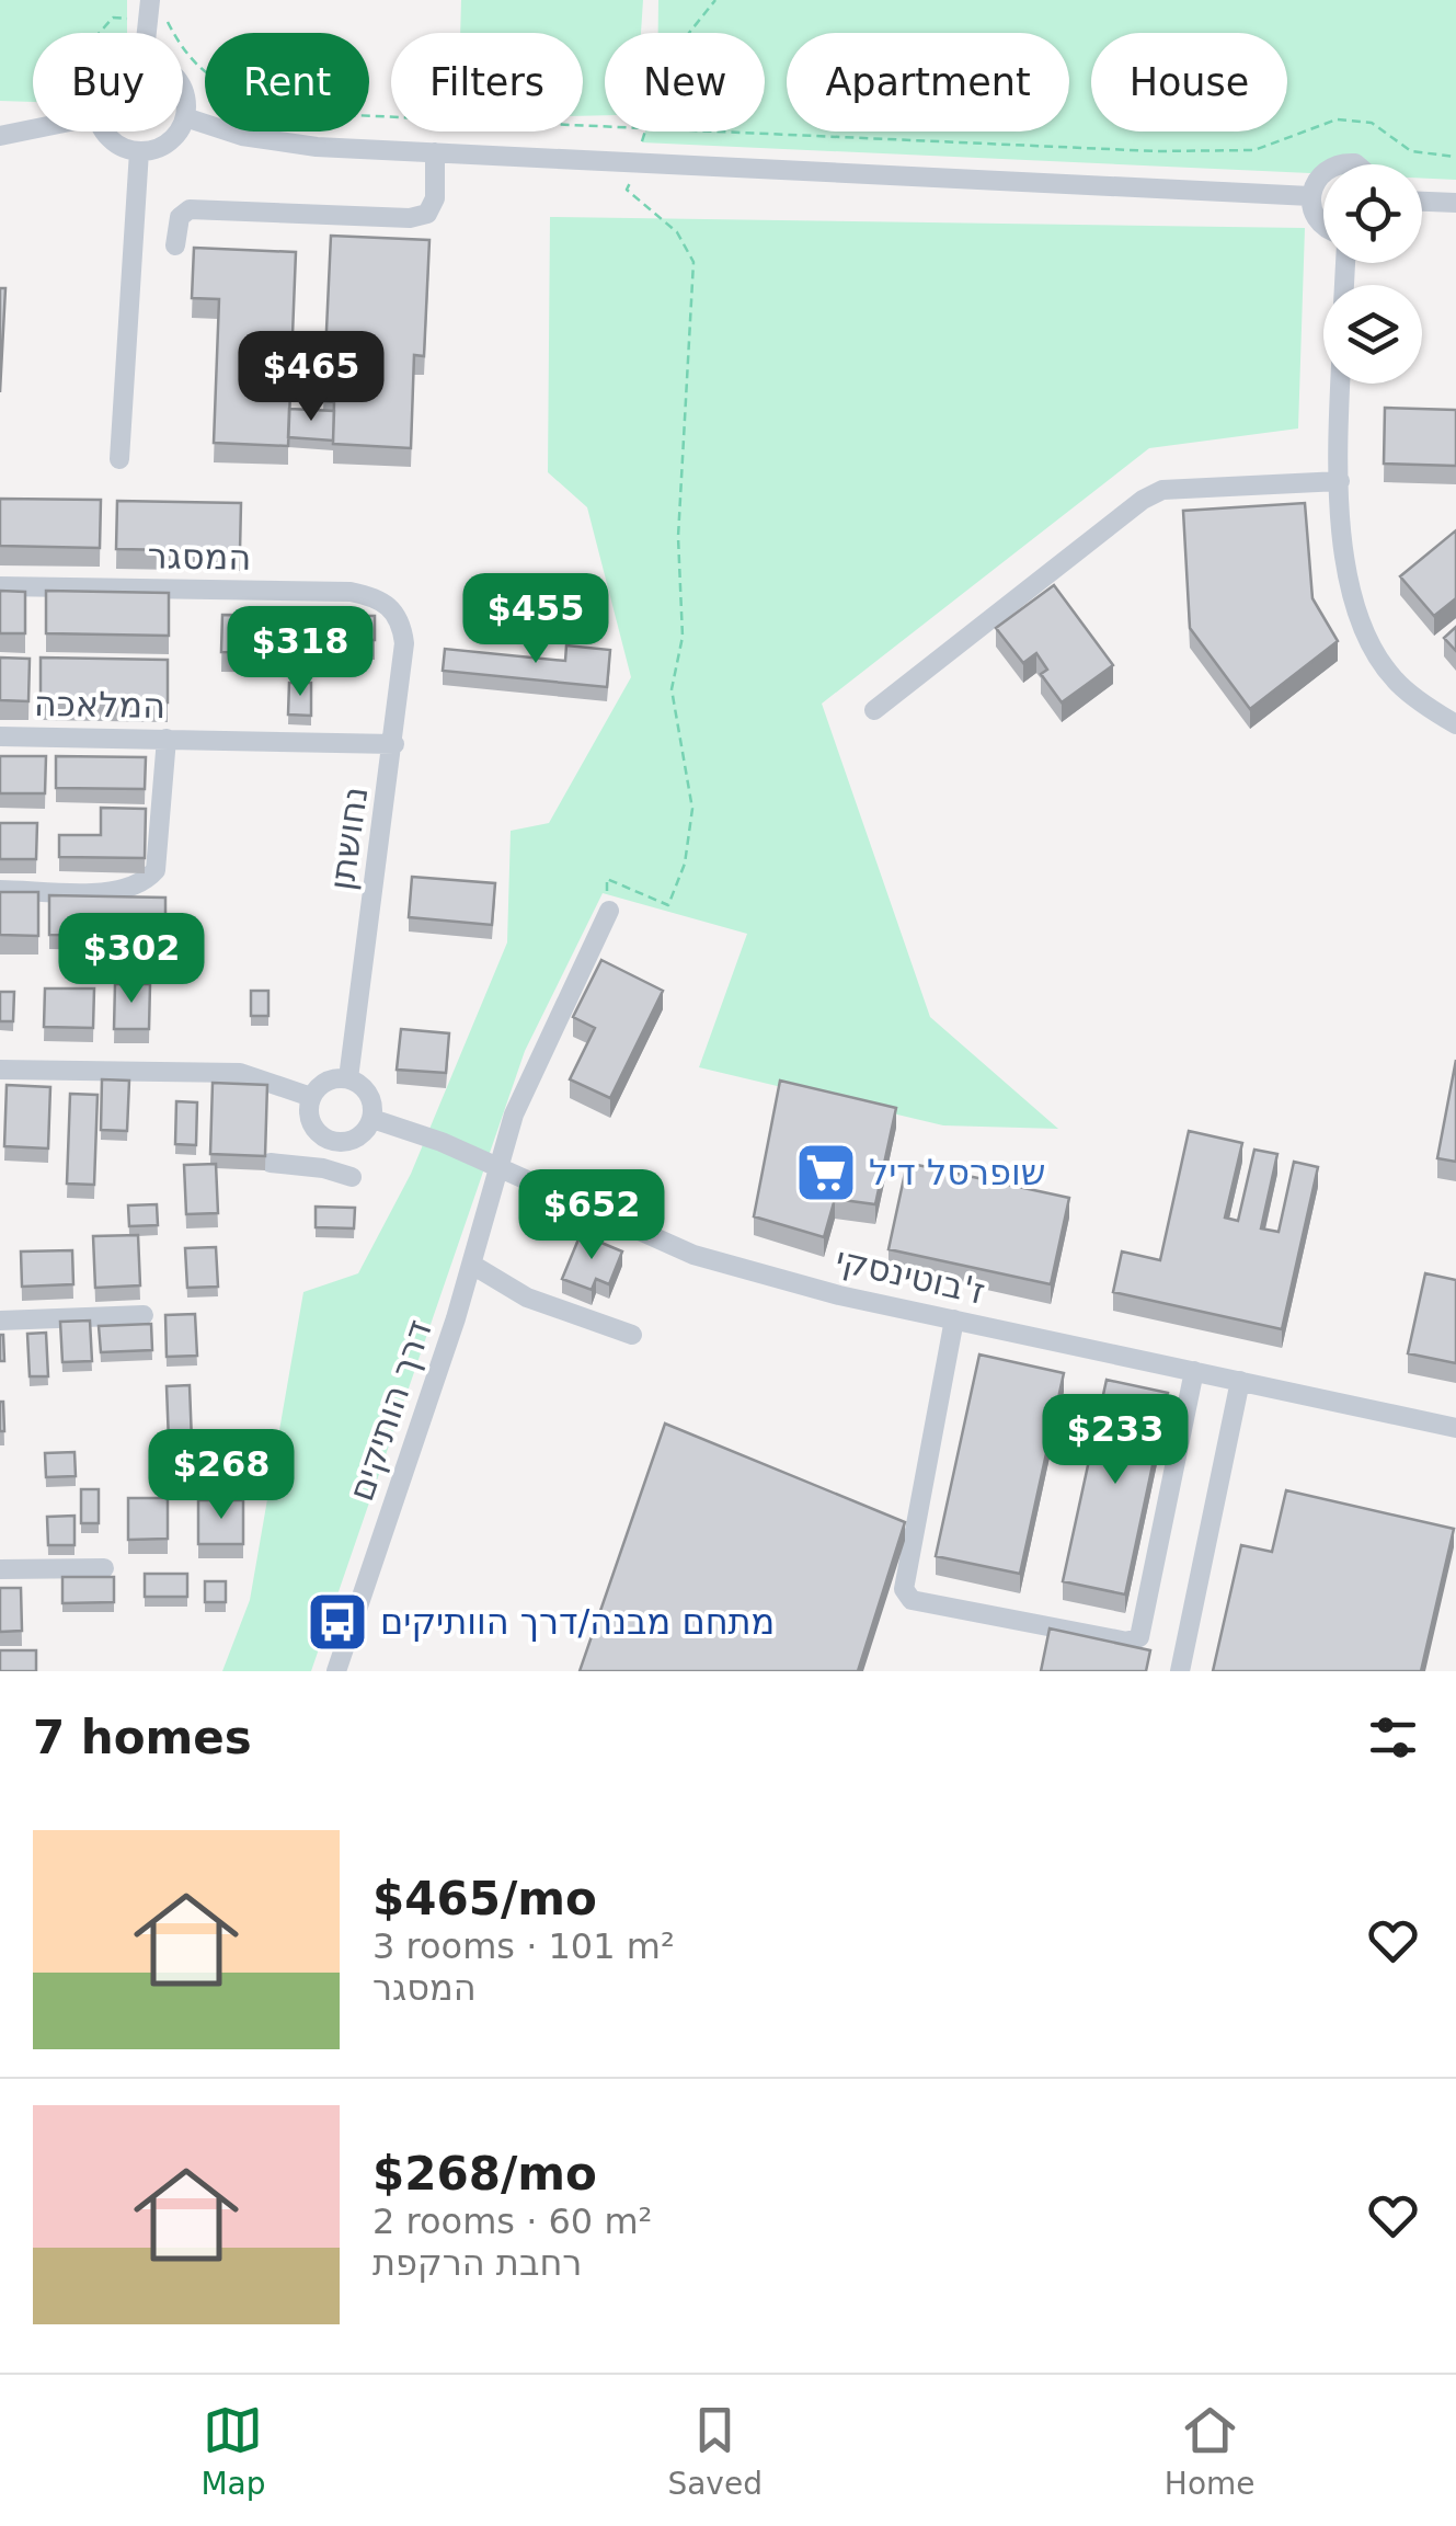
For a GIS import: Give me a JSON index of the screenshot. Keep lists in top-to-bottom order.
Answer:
{
  "streets": {
    "street": [
      "המסגר",
      "המלאכה",
      "נחושתן",
      "ז'בוטינסקי",
      "דרך הותיקים"
    ]
  },
  "crossings": [
    ["המסגר", "נחושתן"],
    ["המלאכה", "נחושתן"],
    ["נחושתן", "ז'בוטינסקי"],
    ["ז'בוטינסקי", "דרך הותיקים"]
  ],
  "places": {
    "supermarket": ["שופרסל דיל"],
    "bus stop": ["מתחם מבנה/דרך הוותיקים"]
  },
  "page": {
    "chip": [
      "Buy",
      "Rent",
      "Filters",
      "New",
      "Apartment",
      "House"
    ],
    "price": [
      "$465",
      "$455",
      "$318",
      "$302",
      "$652",
      "$233",
      "$268"
    ],
    "heading": "7 homes",
    "list": [
      {
        "name": "$465/mo",
        "note": "3 rooms · 101 m² · המסגר"
      },
      {
        "name": "$268/mo",
        "note": "2 rooms · 60 m² · רחבת הרקפת"
      }
    ],
    "tabs": ["Map", "Saved", "Home"]
  }
}
